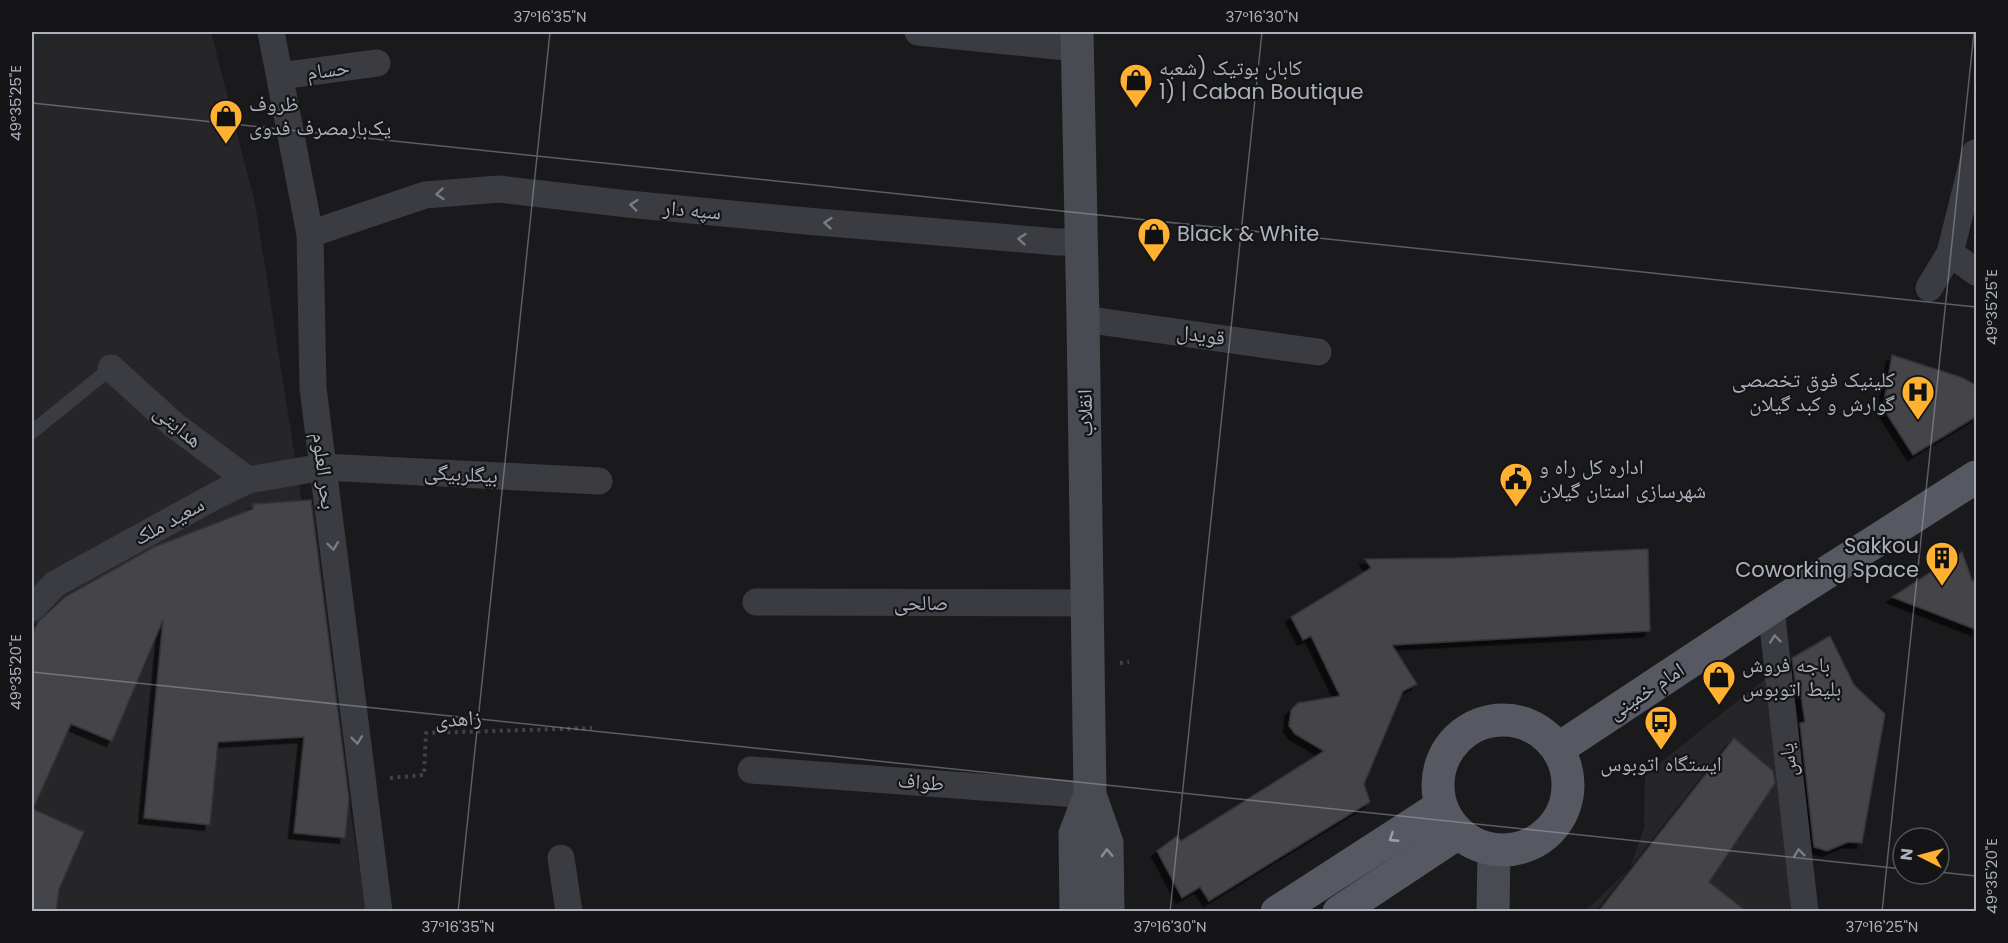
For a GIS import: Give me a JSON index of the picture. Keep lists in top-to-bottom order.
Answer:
{
  "streets": {
    "main road": ["انقلاب", "امام خمینی"],
    "street": [
      "حسام",
      "سپه دار",
      "قویدل",
      "هدایتی",
      "بحر العلوم",
      "بیگلربیگی",
      "سعید ملک",
      "صالحی",
      "یاس",
      "طواف"
    ],
    "path": ["زاهدی"]
  },
  "crossings": [
    ["حسام", "بحر العلوم"],
    ["سپه دار", "انقلاب"],
    ["سپه دار", "بحر العلوم"],
    ["قویدل", "انقلاب"],
    ["انقلاب", "صالحی"],
    ["انقلاب", "طواف"],
    ["هدایتی", "سعید ملک"],
    ["بحر العلوم", "بیگلربیگی"],
    ["بحر العلوم", "سعید ملک"],
    ["بحر العلوم", "زاهدی"],
    ["بیگلربیگی", "سعید ملک"],
    ["امام خمینی", "یاس"]
  ],
  "one_way": ["سپه دار", "بحر العلوم", "یاس"],
  "places": {
    "shop": [
      "کابان بوتیک (شعبه 1) | Caban Boutique",
      "ظروف یک‌بارمصرف فدوی",
      "Black & White",
      "باجه فروش بلیط اتوبوس"
    ],
    "hospital": ["کلینیک فوق تخصصی گوارش و کبد گیلان"],
    "public building": ["اداره کل راه و شهرسازی استان گیلان"],
    "building": ["Sakkou Coworking Space"],
    "bus stop": ["ایستگاه اتوبوس"]
  },
  "north": "left",
  "coordinates": [
    "37°16'35\"N",
    "37°16'30\"N",
    "49°35'25\"E",
    "49°35'20\"E",
    "37°16'25\"N"
  ]
}
